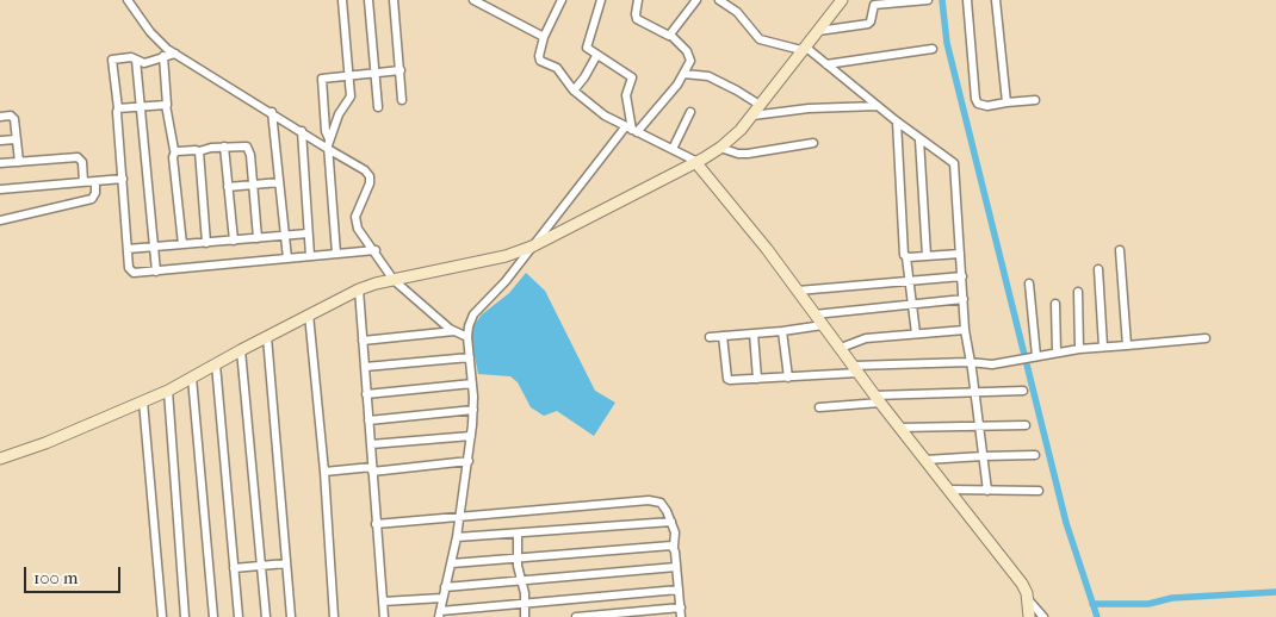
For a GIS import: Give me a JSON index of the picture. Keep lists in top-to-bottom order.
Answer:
{
  "scale_bar": "100 m"
}
